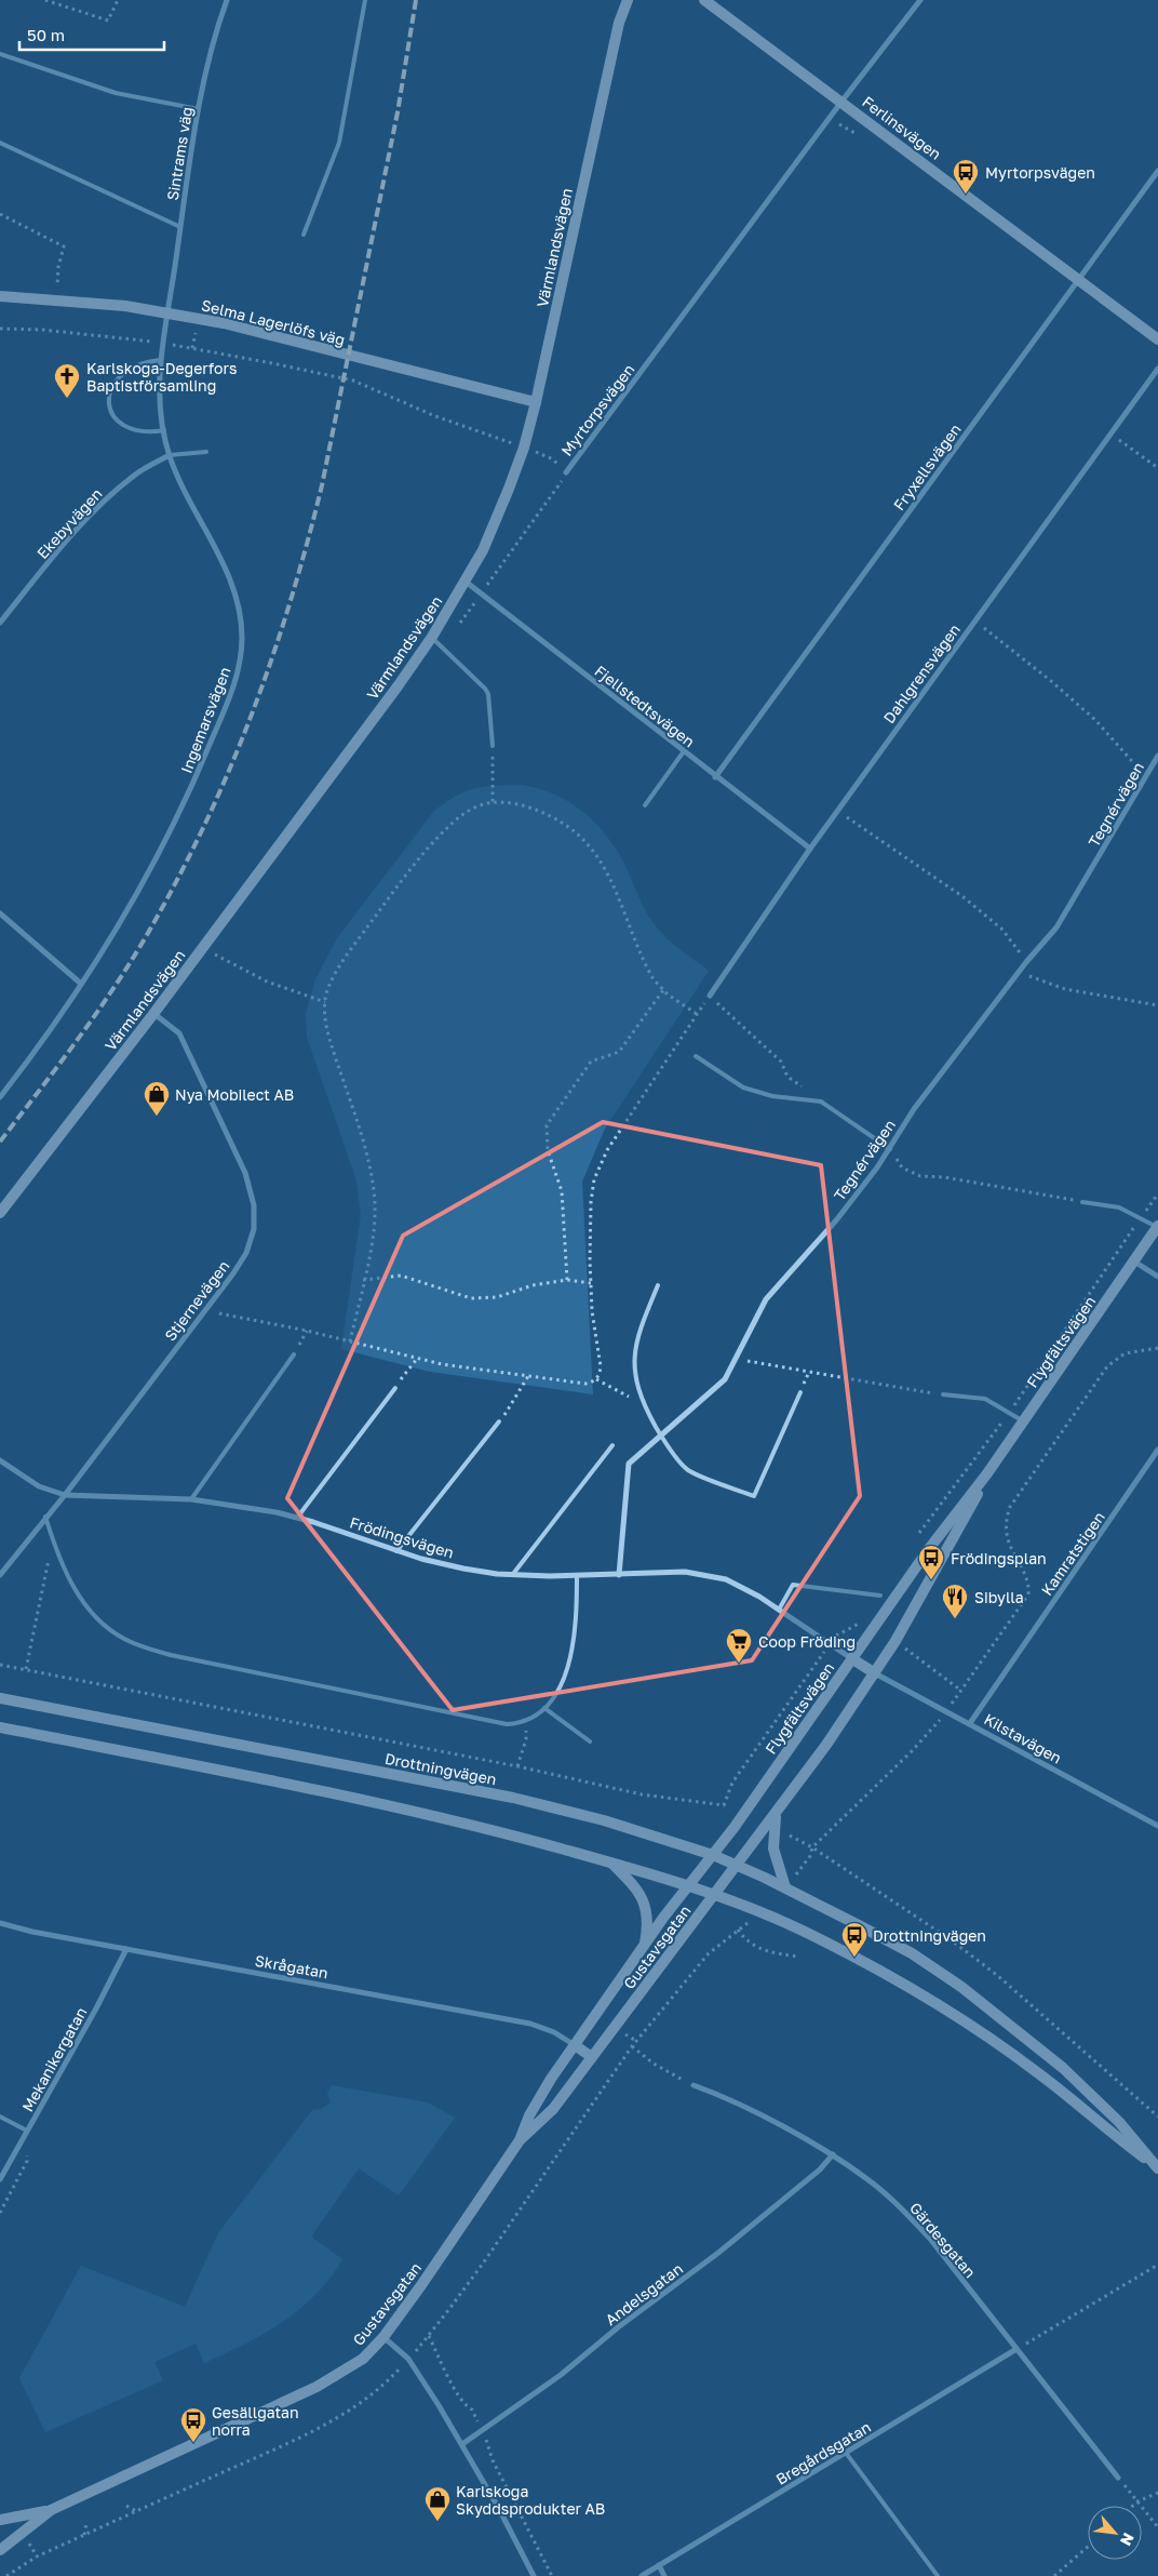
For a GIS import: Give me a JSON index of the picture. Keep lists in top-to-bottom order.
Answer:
{
  "streets": {
    "street": [
      "Ferlinsvägen",
      "Sintrams väg",
      "Värmlandsvägen",
      "Selma Lagerlöfs väg",
      "Myrtorpsvägen",
      "Fryxellsvägen",
      "Ekebyvägen",
      "Dahlgrensvägen",
      "Fjellstedtsvägen",
      "Ingemarsvägen",
      "Tegnérvägen",
      "Stjernevägen",
      "Flygfältsvägen",
      "Frödingsvägen",
      "Kamratstigen",
      "Kilstavägen",
      "Drottningvägen",
      "Gustavsgatan",
      "Skrågatan",
      "Mekanikergatan",
      "Gärdesgatan",
      "Andelsgatan",
      "Bregårdsgatan"
    ]
  },
  "crossings": [
    ["Ferlinsvägen", "Myrtorpsvägen"],
    ["Ferlinsvägen", "Fryxellsvägen"],
    ["Sintrams väg", "Selma Lagerlöfs väg"],
    ["Sintrams väg", "Ingemarsvägen"],
    ["Värmlandsvägen", "Selma Lagerlöfs väg"],
    ["Värmlandsvägen", "Fjellstedtsvägen"],
    ["Värmlandsvägen", "Stjernevägen"],
    ["Selma Lagerlöfs väg", "Ingemarsvägen"],
    ["Fryxellsvägen", "Fjellstedtsvägen"],
    ["Ekebyvägen", "Ingemarsvägen"],
    ["Dahlgrensvägen", "Fjellstedtsvägen"],
    ["Tegnérvägen", "Frödingsvägen"],
    ["Stjernevägen", "Frödingsvägen"],
    ["Flygfältsvägen", "Frödingsvägen"],
    ["Flygfältsvägen", "Kilstavägen"],
    ["Flygfältsvägen", "Drottningvägen"],
    ["Flygfältsvägen", "Gustavsgatan"],
    ["Kamratstigen", "Kilstavägen"],
    ["Drottningvägen", "Gustavsgatan"],
    ["Gustavsgatan", "Skrågatan"],
    ["Skrågatan", "Mekanikergatan"],
    ["Gärdesgatan", "Andelsgatan"],
    ["Gärdesgatan", "Bregårdsgatan"]
  ],
  "places": {
    "bus stop": [
      "Myrtorpsvägen",
      "Frödingsplan",
      "Drottningvägen",
      "Gesällgatan norra"
    ],
    "church": ["Karlskoga-Degerfors Baptistförsamling"],
    "shop": ["Nya Mobilect AB", "Karlskoga Skyddsprodukter AB"],
    "restaurant": ["Sibylla"],
    "supermarket": ["Coop Fröding"]
  },
  "scale_bar": "50 m",
  "north": "bottom right"
}
